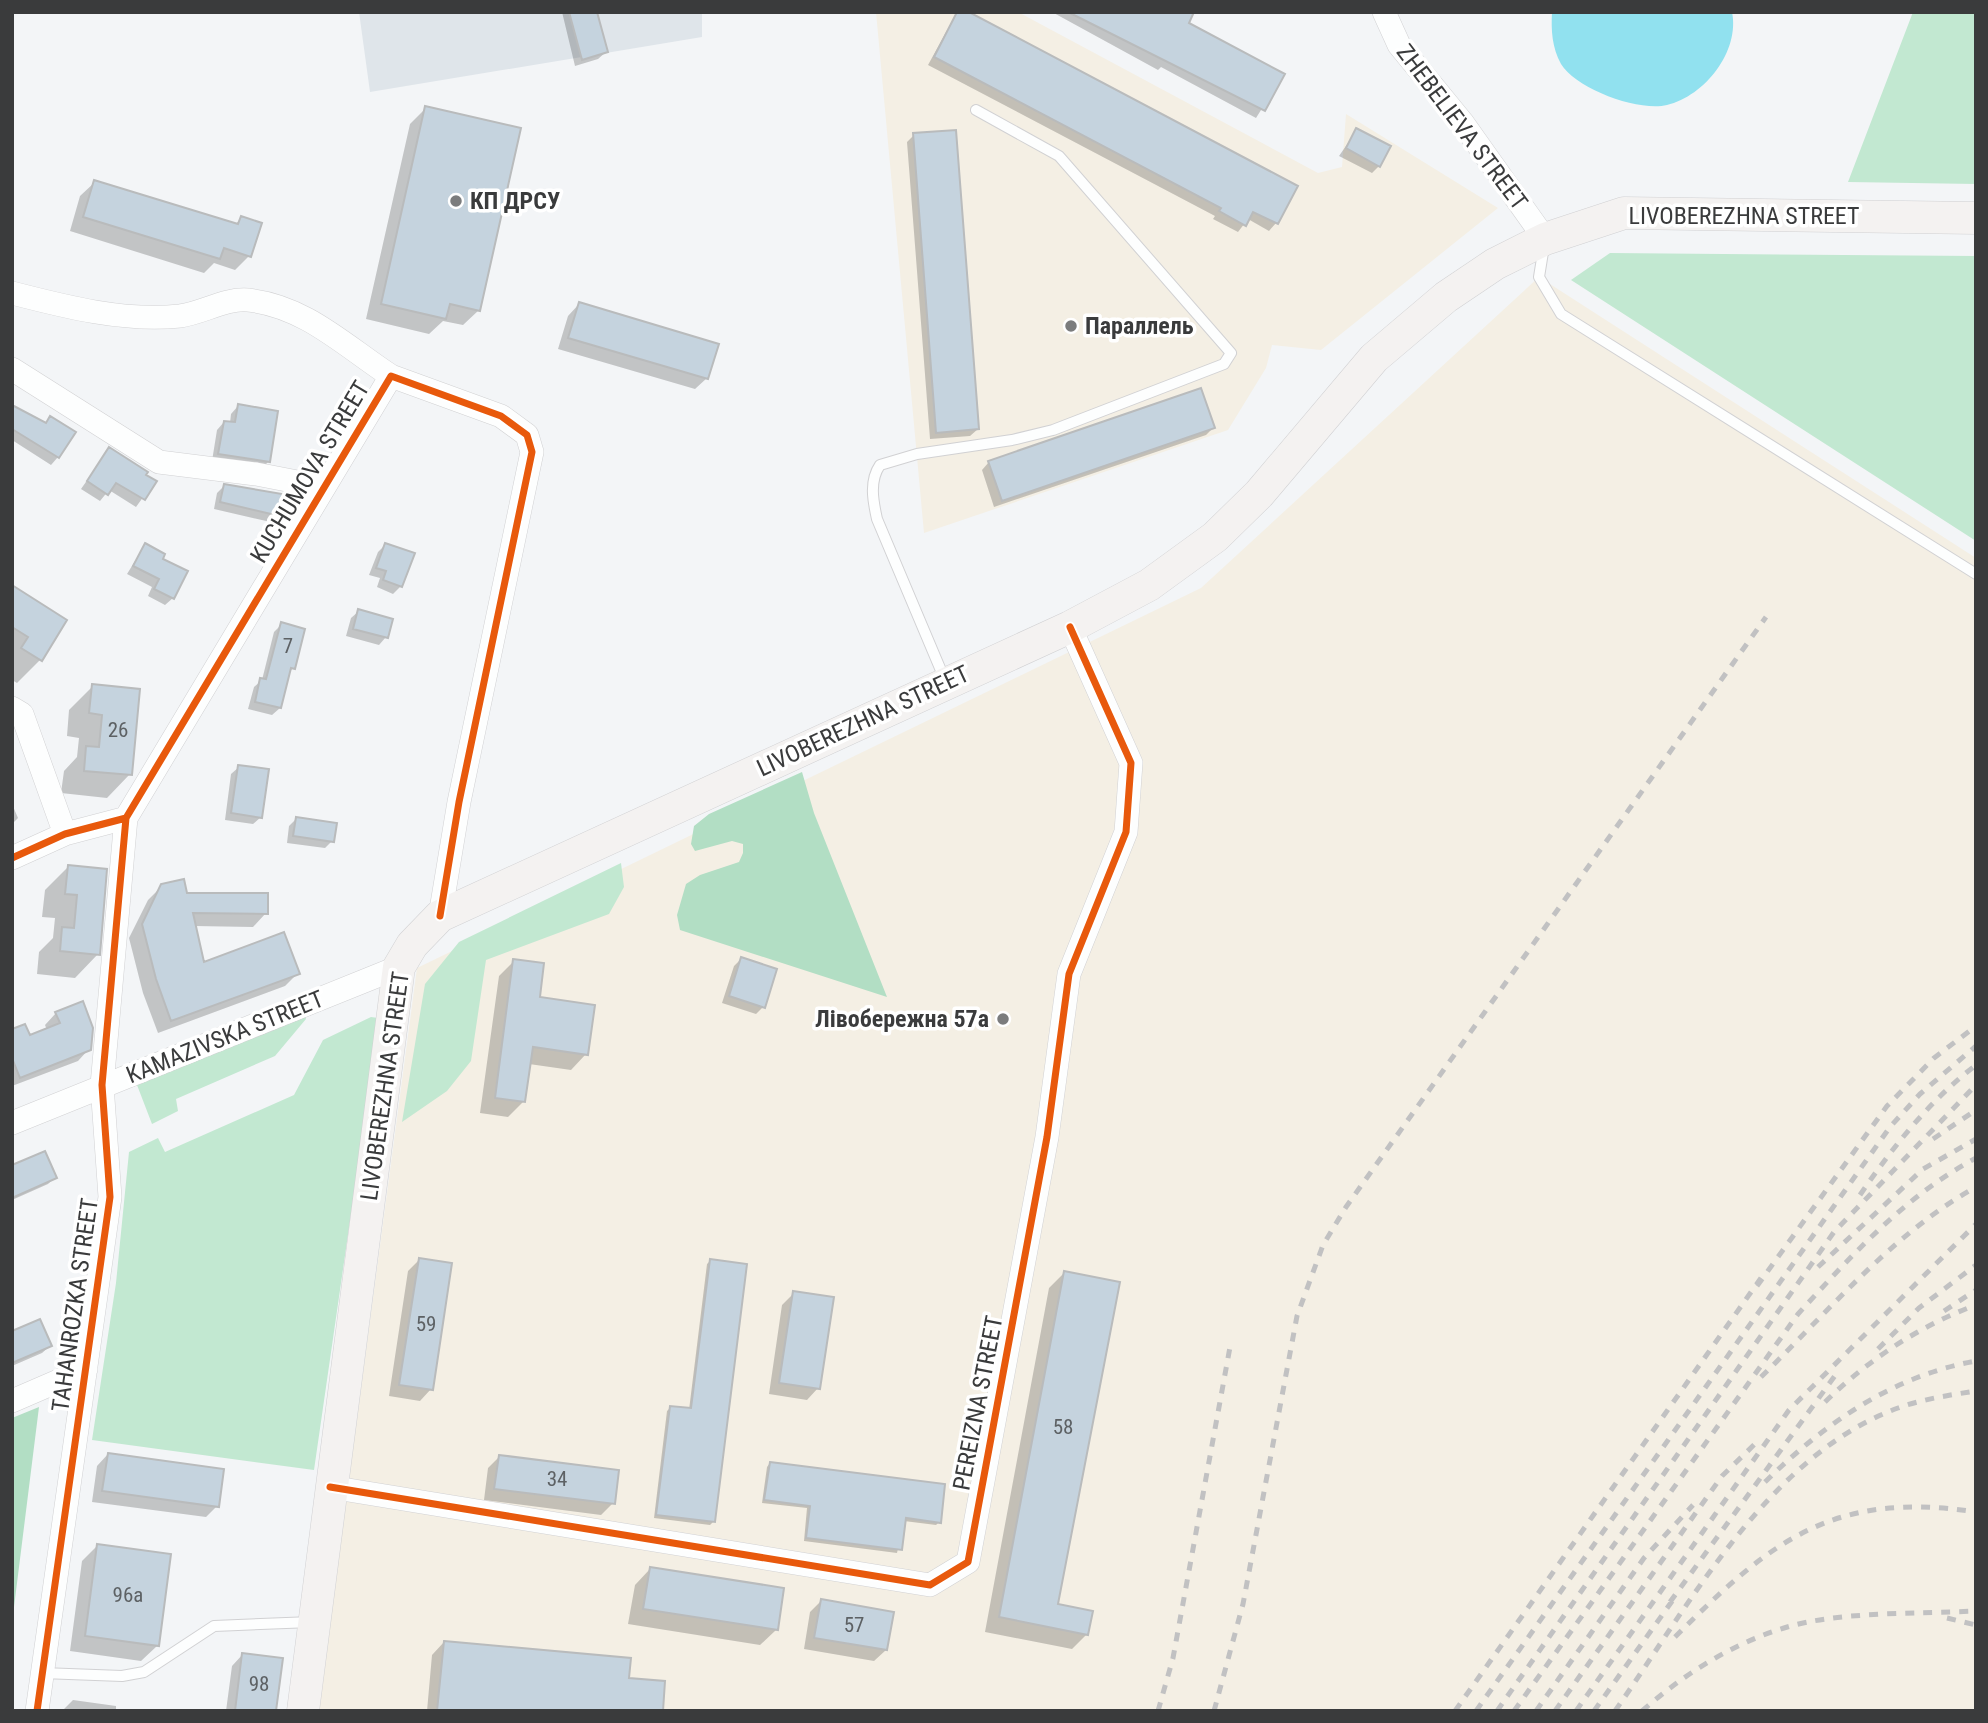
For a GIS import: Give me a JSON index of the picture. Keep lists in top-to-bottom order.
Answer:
{
  "streets": {
    "main road": ["LIVOBEREZHNA STREET"],
    "street": [
      "ZHEBELIEVA STREET",
      "KUCHUMOVA STREET",
      "KAMAZIVSKA STREET",
      "TAHANROZKA STREET",
      "PEREIZNA STREET"
    ]
  },
  "crossings": [
    ["ZHEBELIEVA STREET", "LIVOBEREZHNA STREET"],
    ["LIVOBEREZHNA STREET", "KUCHUMOVA STREET"],
    ["LIVOBEREZHNA STREET", "KAMAZIVSKA STREET"],
    ["LIVOBEREZHNA STREET", "PEREIZNA STREET"],
    ["KUCHUMOVA STREET", "TAHANROZKA STREET"],
    ["KAMAZIVSKA STREET", "TAHANROZKA STREET"]
  ],
  "places": ["КП ДРСУ", "Параллель", "Лівобережна 57а"],
  "house_numbers": [
    "7",
    "26",
    "59",
    "58",
    "34",
    "96a",
    "57",
    "98"
  ]
}
